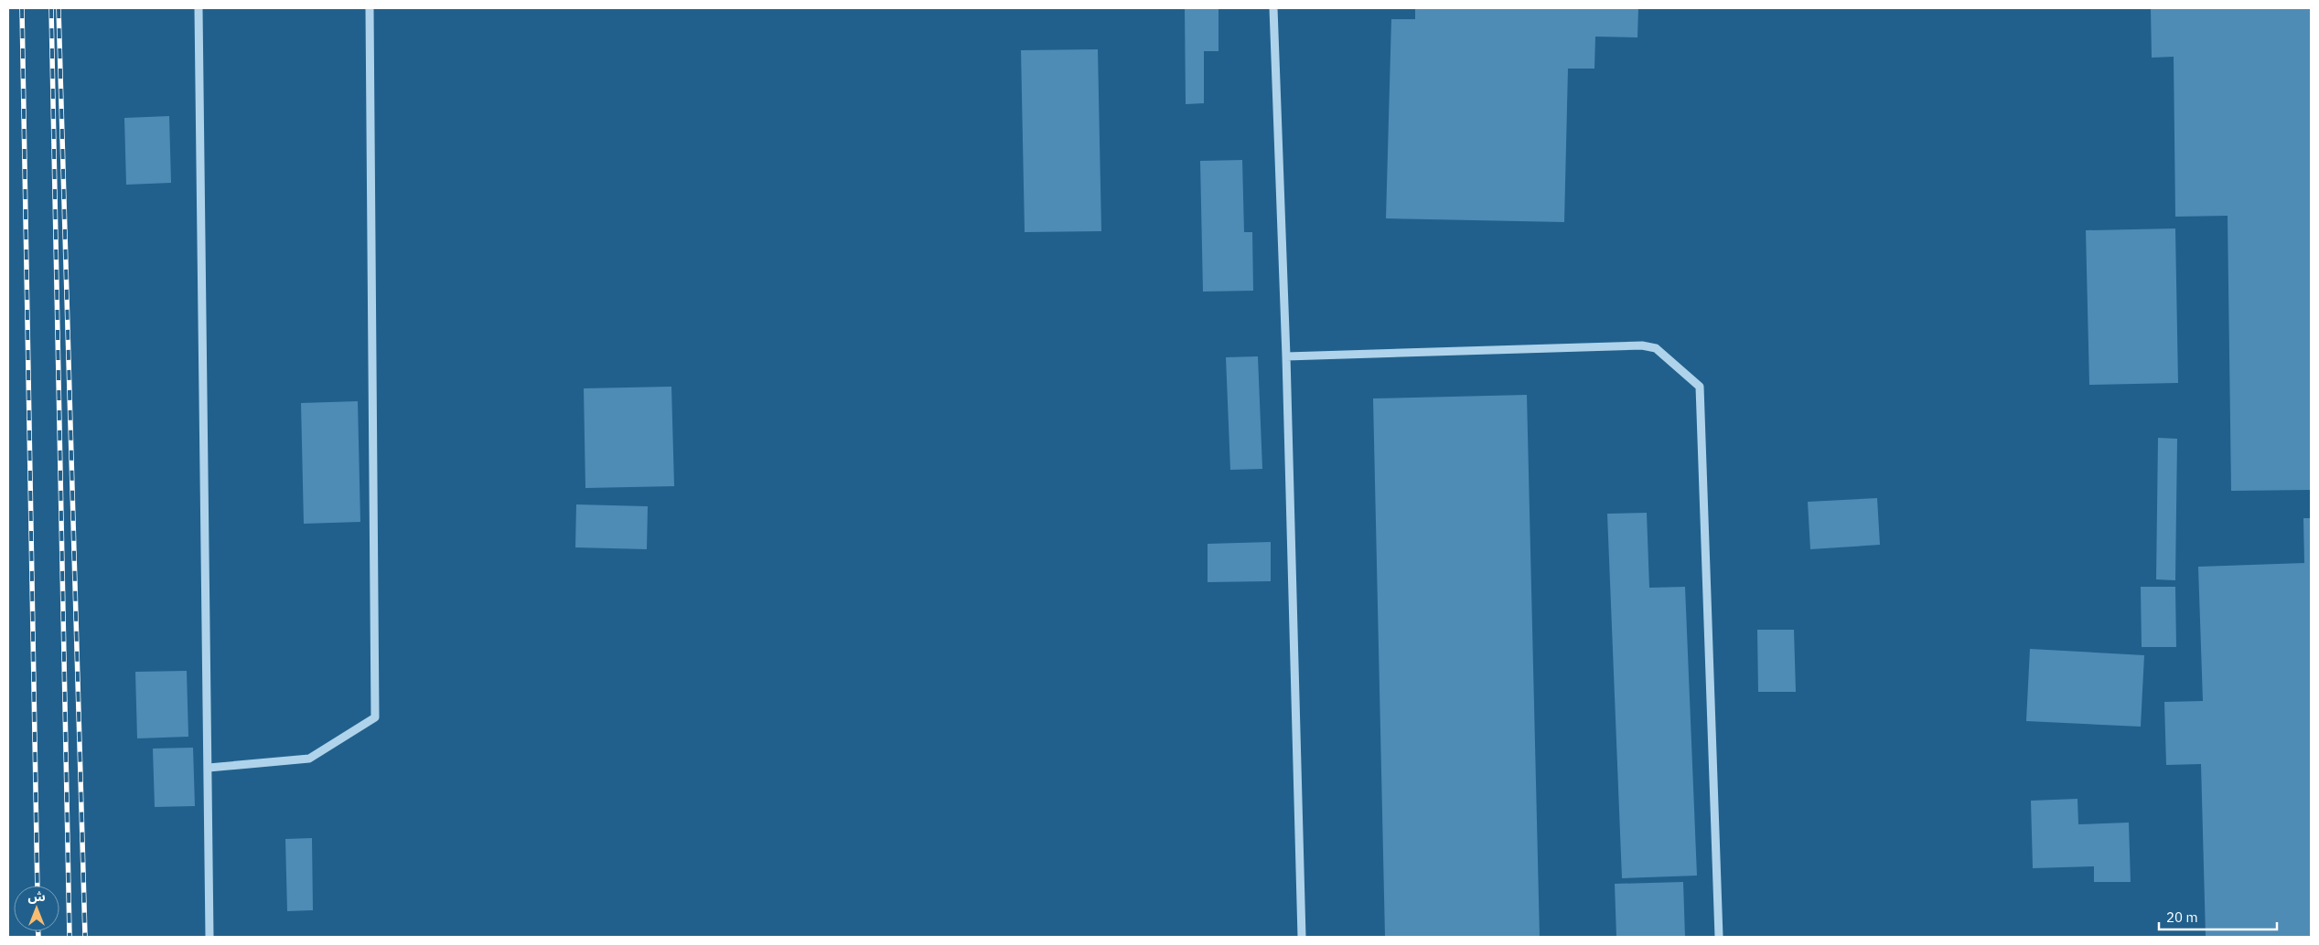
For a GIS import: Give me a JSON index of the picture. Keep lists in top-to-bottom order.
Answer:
{
  "scale_bar": "20 m",
  "north": "top"
}
